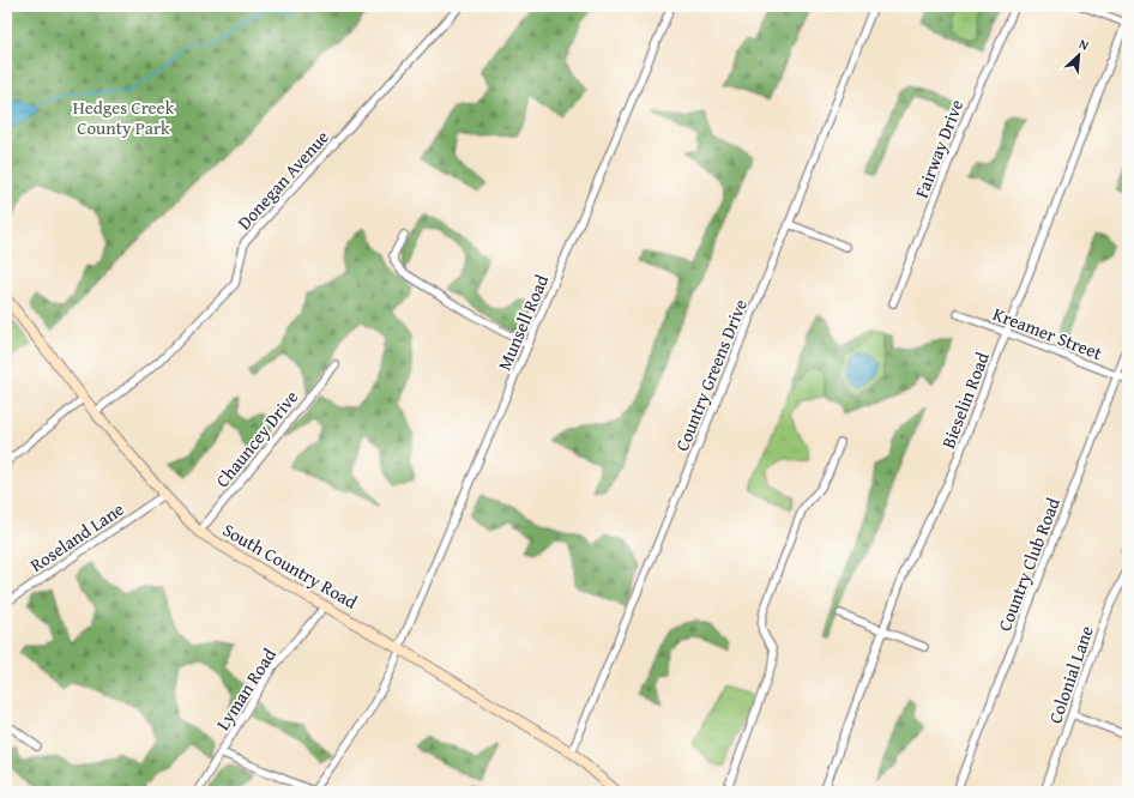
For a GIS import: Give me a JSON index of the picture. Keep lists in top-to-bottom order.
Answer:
{
  "streets": {
    "main road": ["South Country Road"],
    "street": [
      "Fairway Drive",
      "Donegan Avenue",
      "Munsell Road",
      "Kreamer Street",
      "Country Greens Drive",
      "Bieselin Road",
      "Chauncey Drive",
      "Roseland Lane",
      "Country Club Road",
      "Colonial Lane",
      "Lyman Road"
    ]
  },
  "crossings": [
    ["Donegan Avenue", "South Country Road"],
    ["Munsell Road", "South Country Road"],
    ["Kreamer Street", "Bieselin Road"],
    ["Kreamer Street", "Country Club Road"],
    ["Country Greens Drive", "South Country Road"],
    ["Chauncey Drive", "South Country Road"],
    ["Roseland Lane", "South Country Road"],
    ["South Country Road", "Lyman Road"]
  ],
  "parks": ["Hedges Creek County Park"],
  "north": "top right"
}
